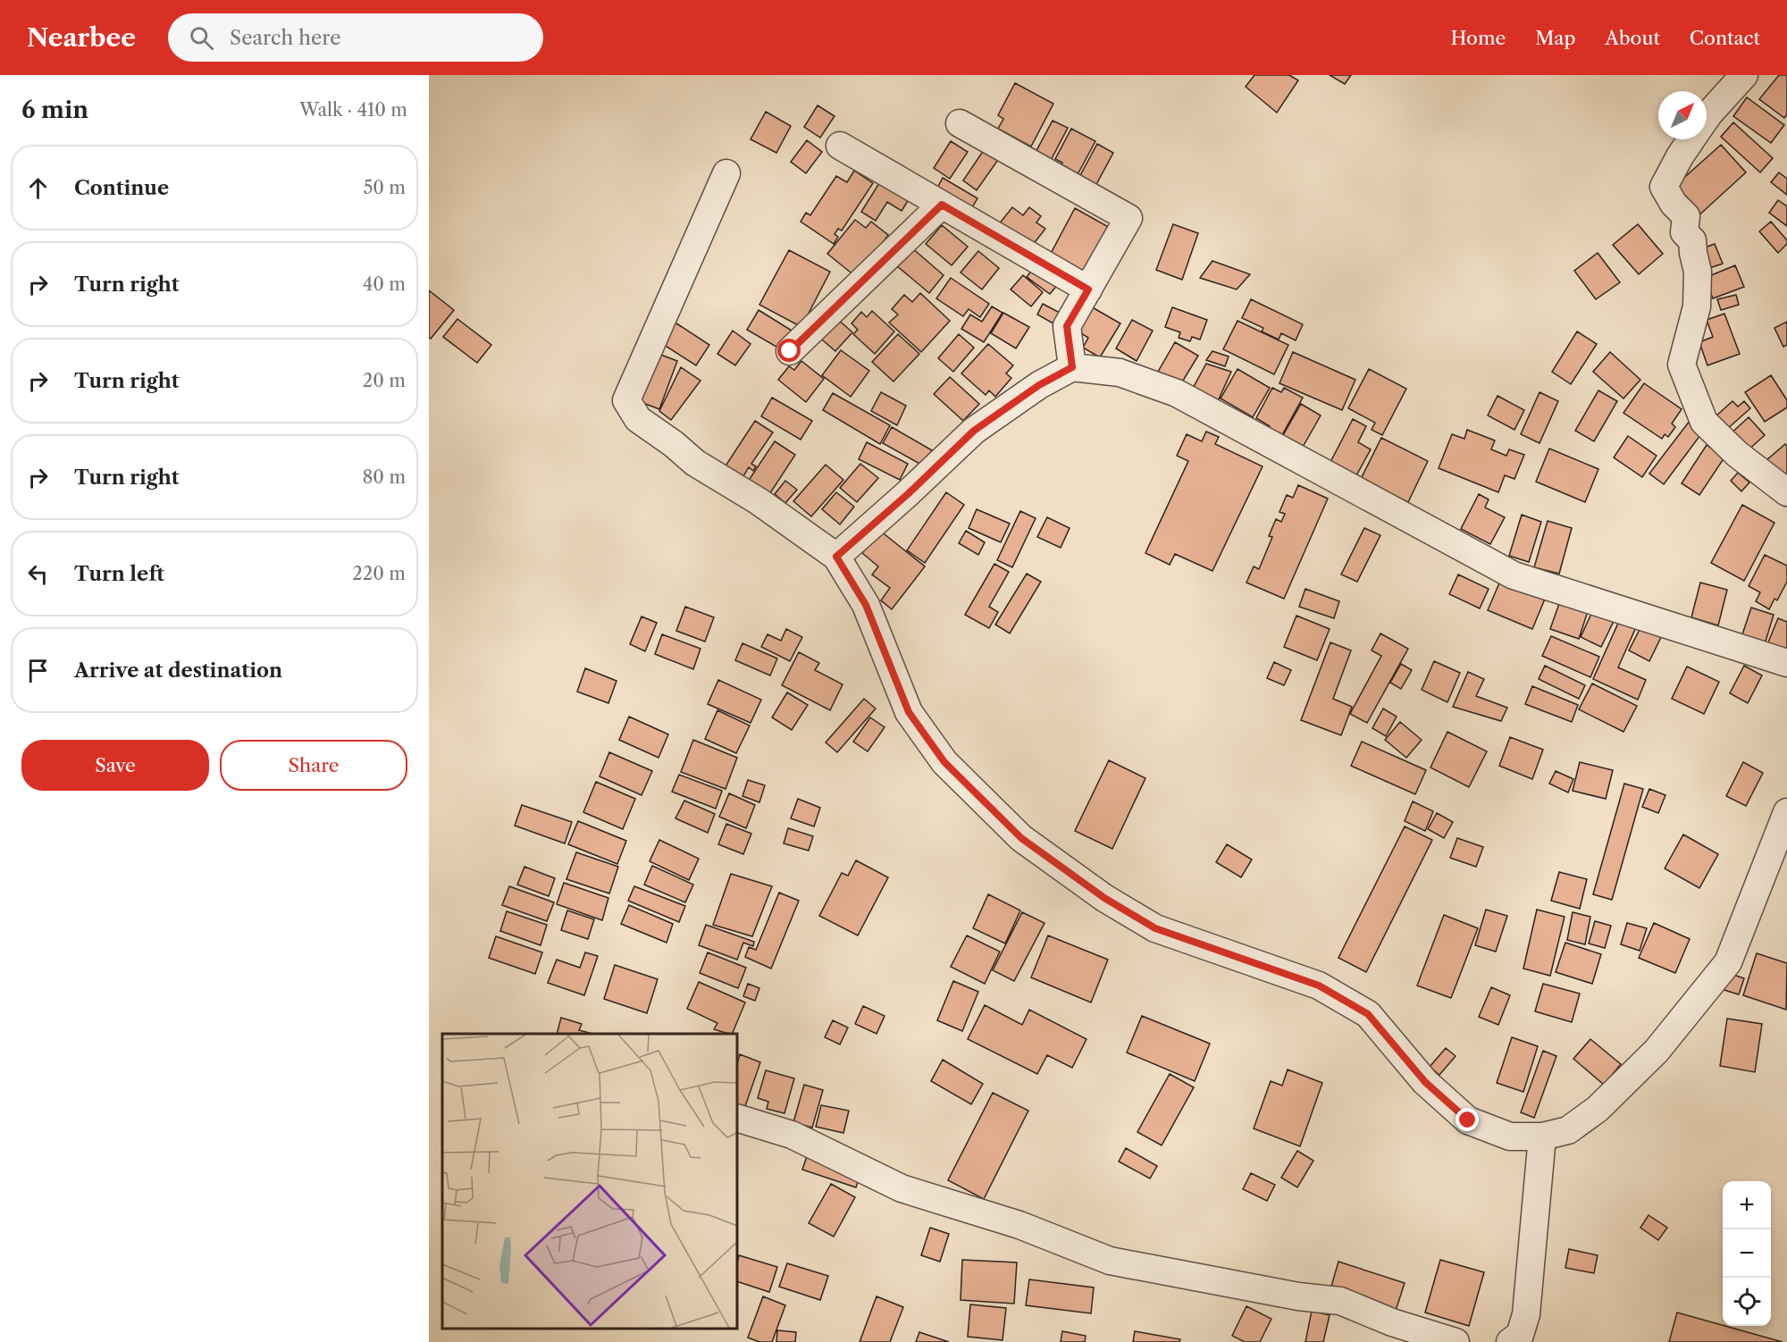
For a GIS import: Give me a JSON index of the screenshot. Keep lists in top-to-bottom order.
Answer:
{
  "north": "top right",
  "page": {
    "header": "Nearbee",
    "search": "Search here",
    "nav": [
      "Home",
      "Map",
      "About",
      "Contact"
    ],
    "heading": ["6 min", "Walk · 410 m"],
    "list": [
      ["Continue", "50 m"],
      ["Turn right", "40 m"],
      ["Turn right", "20 m"],
      ["Turn right", "80 m"],
      ["Turn left", "220 m"],
      "Arrive at destination"
    ],
    "buttons": ["Save", "Share"],
    "map_buttons": ["+", "−"]
  }
}
